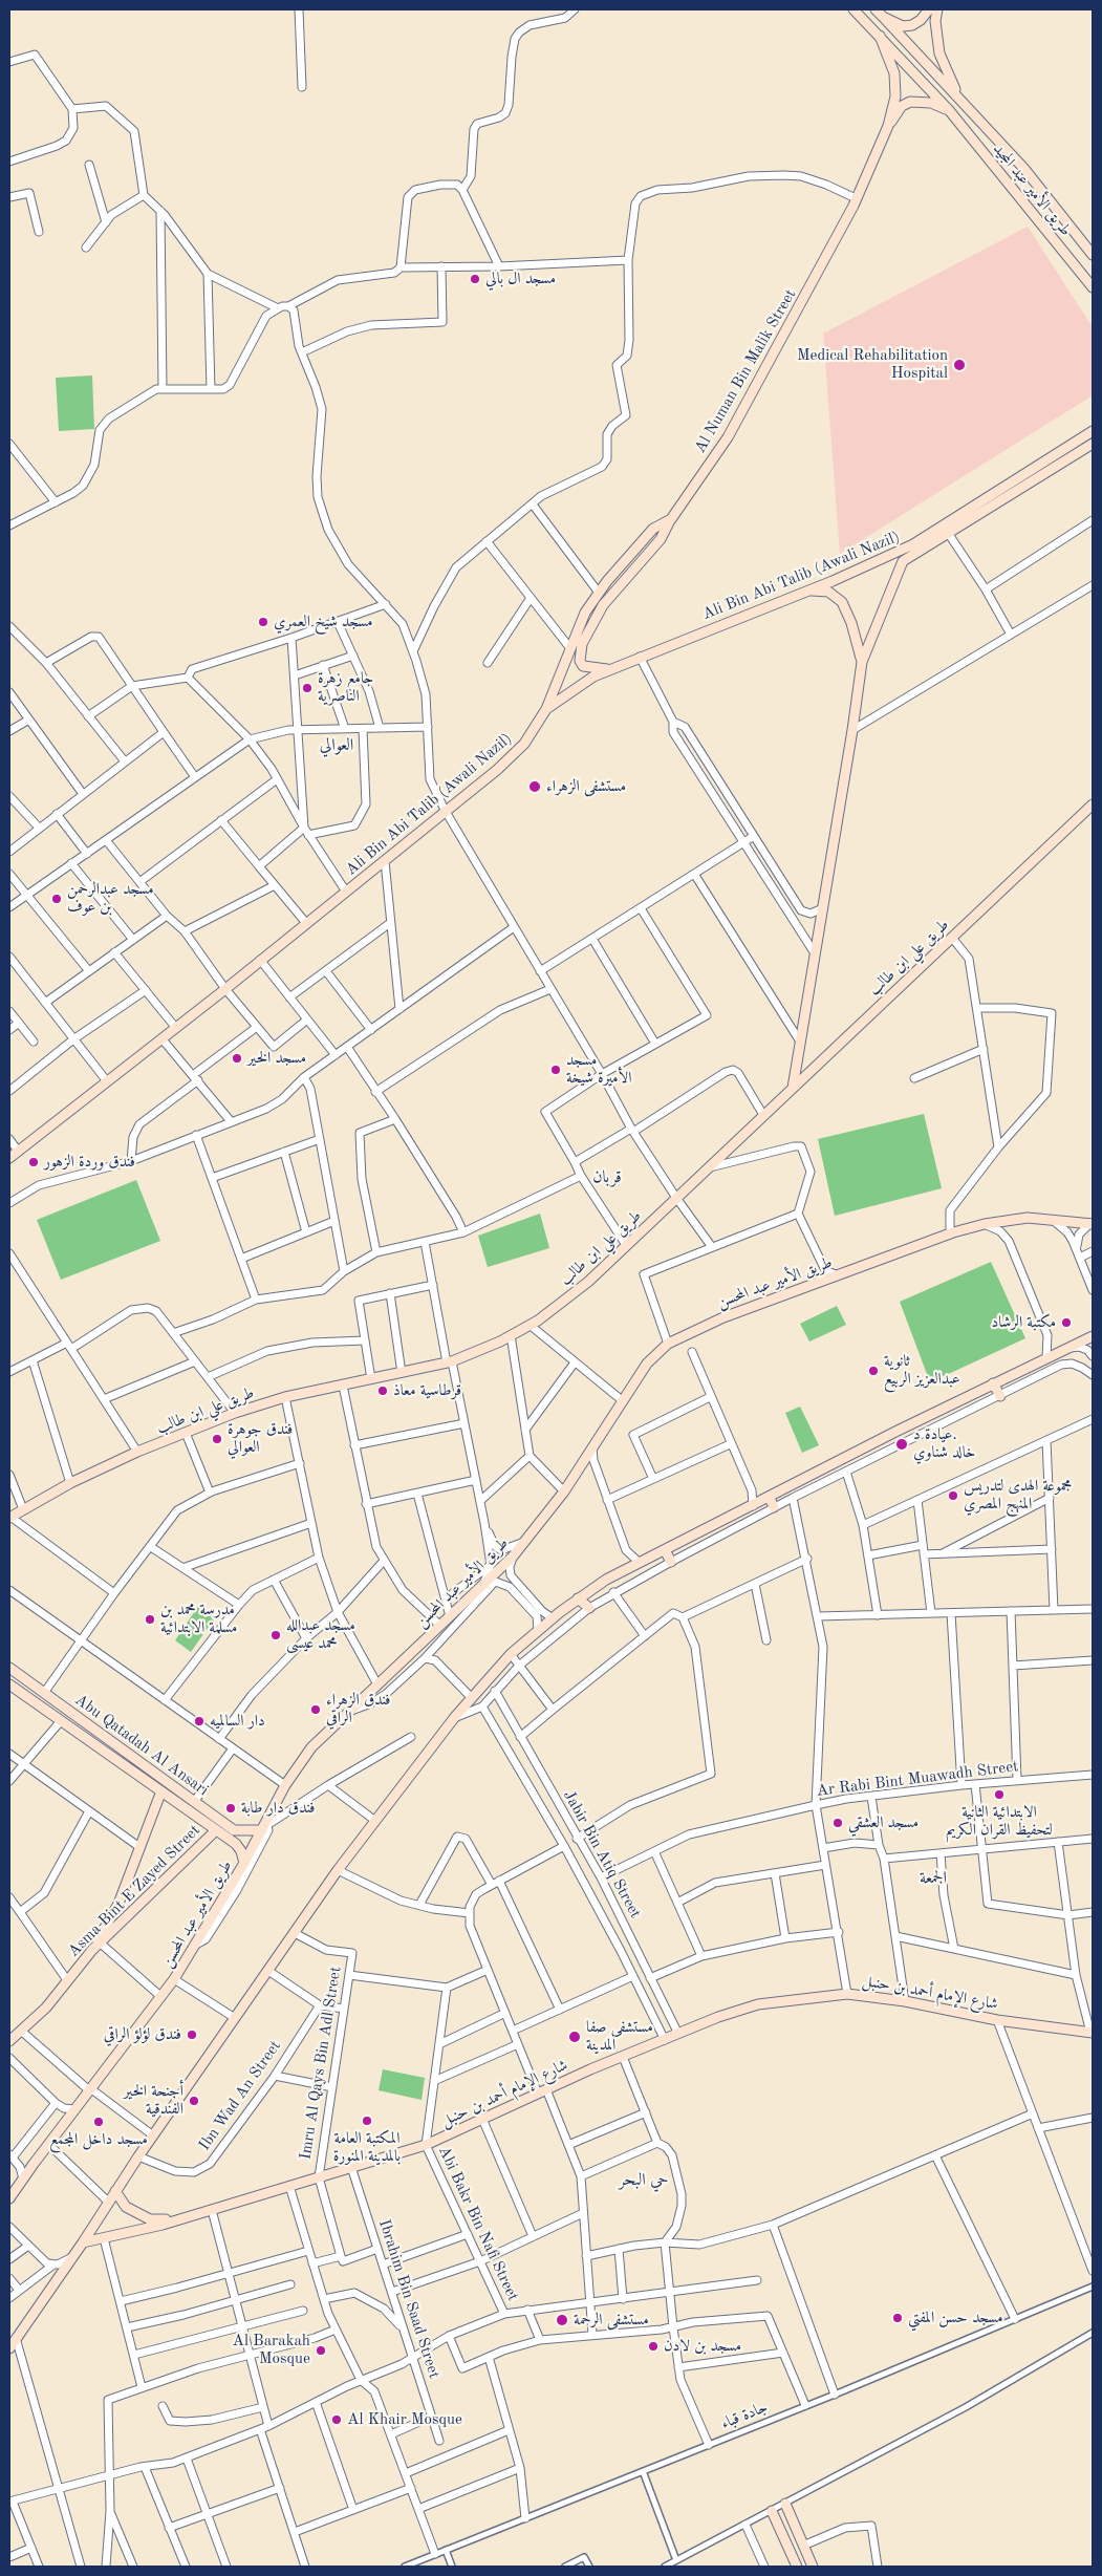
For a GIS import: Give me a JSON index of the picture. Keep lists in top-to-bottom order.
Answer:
{
  "streets": {
    "main road": [
      "طريق الأمير عبد المجيد",
      "Al Numan Bin Malik Street",
      "Ali Bin Abi Talib (Awali Nazil)",
      "طريق علي ابن طالب",
      "طريق الأمير عبد المحسن",
      "Abu Qatadah Al Ansari",
      "Asma Bint E Zayed Street",
      "شارع الإمام أحمد بن حنبل"
    ],
    "street": [
      "Ar Rabi Bint Muawadh Street",
      "Jabir Bin Atiq Street",
      "Imru Al Qays Bin Adl Street",
      "Ibn Wad An Street",
      "Abi Bakr Bin Nafi Street",
      "Ibrahim Bin Saad Street",
      "جادة قباء"
    ]
  },
  "crossings": [
    ["طريق الأمير عبد المجيد", "Al Numan Bin Malik Street"],
    ["Al Numan Bin Malik Street", "Ali Bin Abi Talib (Awali Nazil)"],
    ["طريق الأمير عبد المحسن", "Abu Qatadah Al Ansari"],
    ["Abu Qatadah Al Ansari", "Asma Bint E Zayed Street"],
    ["Ar Rabi Bint Muawadh Street", "Jabir Bin Atiq Street"],
    ["Jabir Bin Atiq Street", "شارع الإمام أحمد بن حنبل"],
    ["شارع الإمام أحمد بن حنبل", "Imru Al Qays Bin Adl Street"],
    ["شارع الإمام أحمد بن حنبل", "Abi Bakr Bin Nafi Street"],
    ["شارع الإمام أحمد بن حنبل", "Ibrahim Bin Saad Street"]
  ],
  "districts": [
    "العوالي",
    "قربان",
    "الجمعة",
    "حي البحر"
  ],
  "places": [
    "مسجد ال بالي",
    "Medical Rehabilitation Hospital",
    "مسجد شيخ العمري",
    "جامع زهرة الناصرية",
    "مستشفى الزهراء",
    "مسجد عبدالرحمن بن عوف",
    "مسجد الخير",
    "مسجد الأميرة شيخة",
    "فندق وردة الزهور",
    "مكتبة الرشاد",
    "ثانوية عبدالعزيز الربيع",
    "قرطاسية معاذ",
    "فندق جوهرة العوالي",
    "عيادة د. خالد شناوي",
    "مجموعة الهدى لتدريس المنهج المصري",
    "مدرسة محمد بن مسلمة الابتدائية",
    "مسجد عبدالله محمد عيسى",
    "فندق الزهراء الراقي",
    "دار السالميه",
    "الابتدائية الثانية لتحفيظ القران الكريم",
    "فندق دار طابة",
    "مسجد العشقي",
    "فندق لؤلؤ الراقي",
    "مستشفی صفا المدینة",
    "أجنحة الخير الفندقية",
    "المكتبة العامة بالمدينة المنورة",
    "مسجد داخل المجمع",
    "مسجد حسن المفتي",
    "مستشفى الرحمة",
    "مسجد بن لادن",
    "Al Barakah Mosque",
    "Al Khair Mosque"
  ]
}
